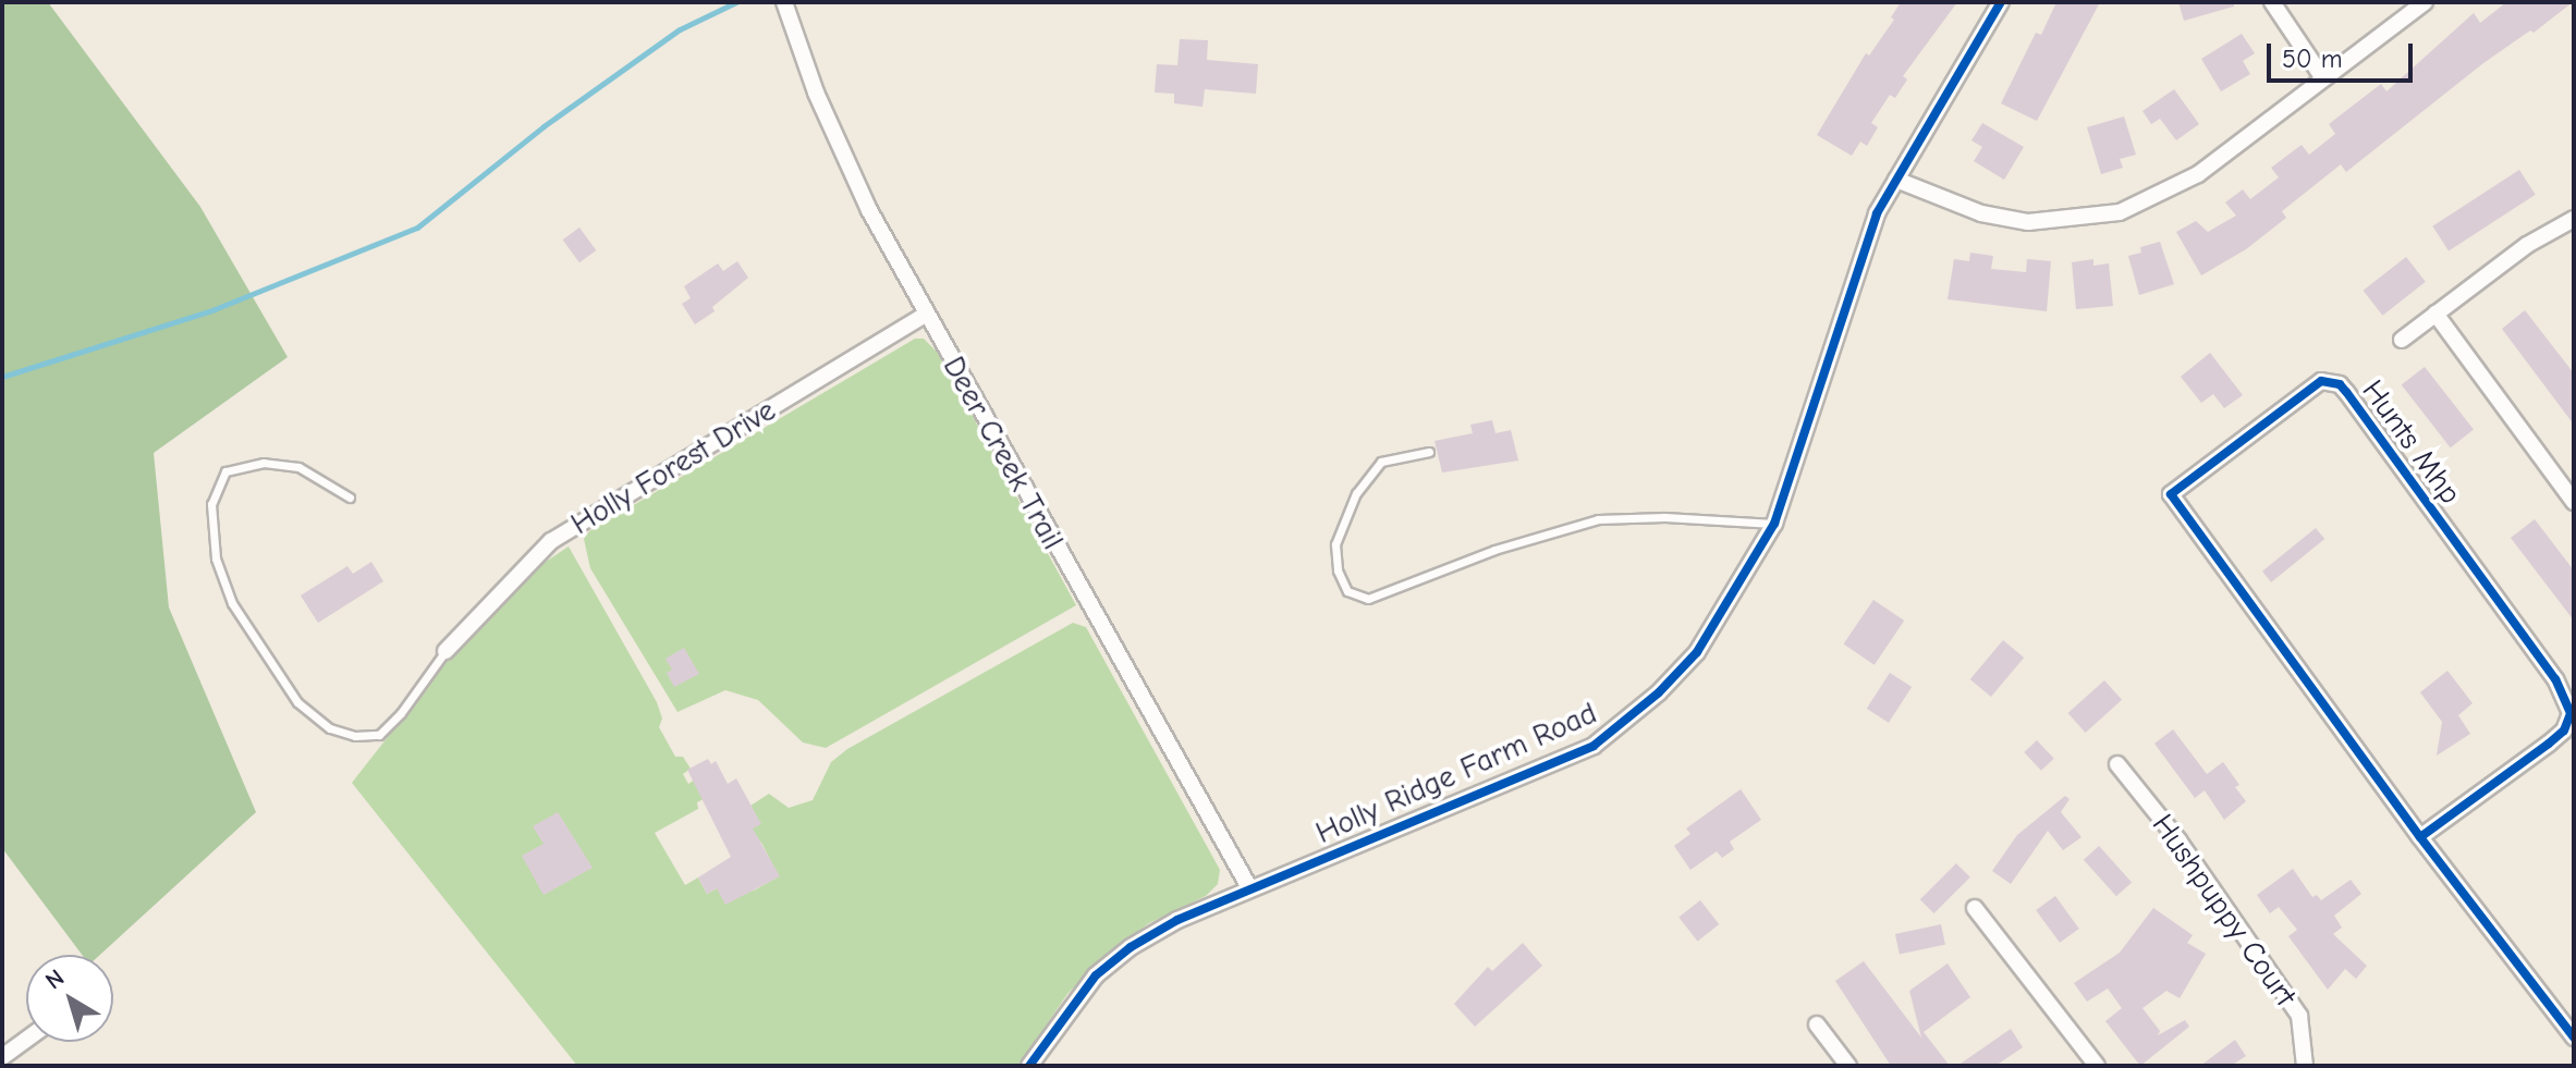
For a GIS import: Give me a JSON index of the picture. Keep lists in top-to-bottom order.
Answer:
{
  "streets": {
    "street": [
      "Hunts Mhp",
      "Deer Creek Trail",
      "Holly Forest Drive",
      "Holly Ridge Farm Road",
      "Hushpuppy Court"
    ]
  },
  "crossings": [
    ["Deer Creek Trail", "Holly Forest Drive"],
    ["Deer Creek Trail", "Holly Ridge Farm Road"]
  ],
  "scale_bar": "50 m",
  "north": "top left"
}
